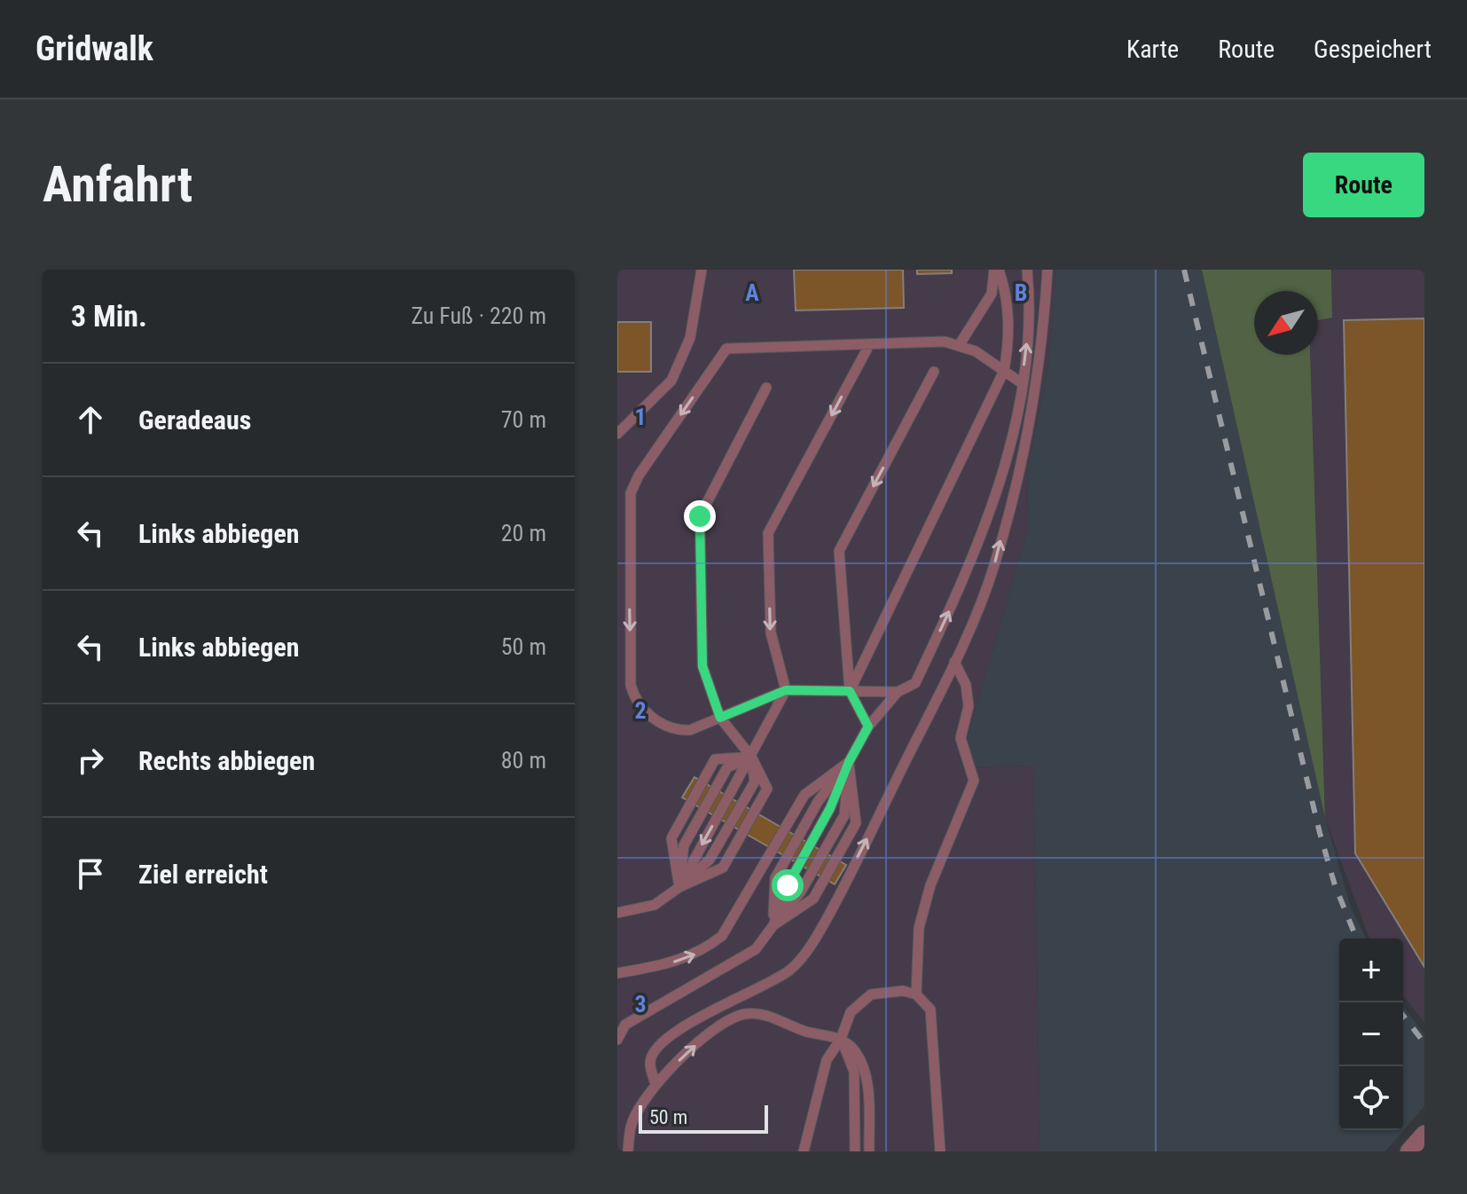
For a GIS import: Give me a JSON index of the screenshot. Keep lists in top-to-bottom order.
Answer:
{
  "scale_bar": "50 m",
  "north": "bottom left",
  "page": {
    "header": "Gridwalk",
    "nav": ["Karte", "Route", "Gespeichert"],
    "buttons": "Route",
    "title": "Anfahrt",
    "heading": ["3 Min.", "Zu Fuß · 220 m"],
    "list": [
      ["Geradeaus", "70 m"],
      ["Links abbiegen", "20 m"],
      ["Links abbiegen", "50 m"],
      ["Rechts abbiegen", "80 m"],
      "Ziel erreicht"
    ],
    "map_buttons": ["+", "−"],
    "scale": "50 m"
  },
  "grid": {
    "columns": ["A", "B"],
    "rows": ["1", "2", "3"]
  }
}
